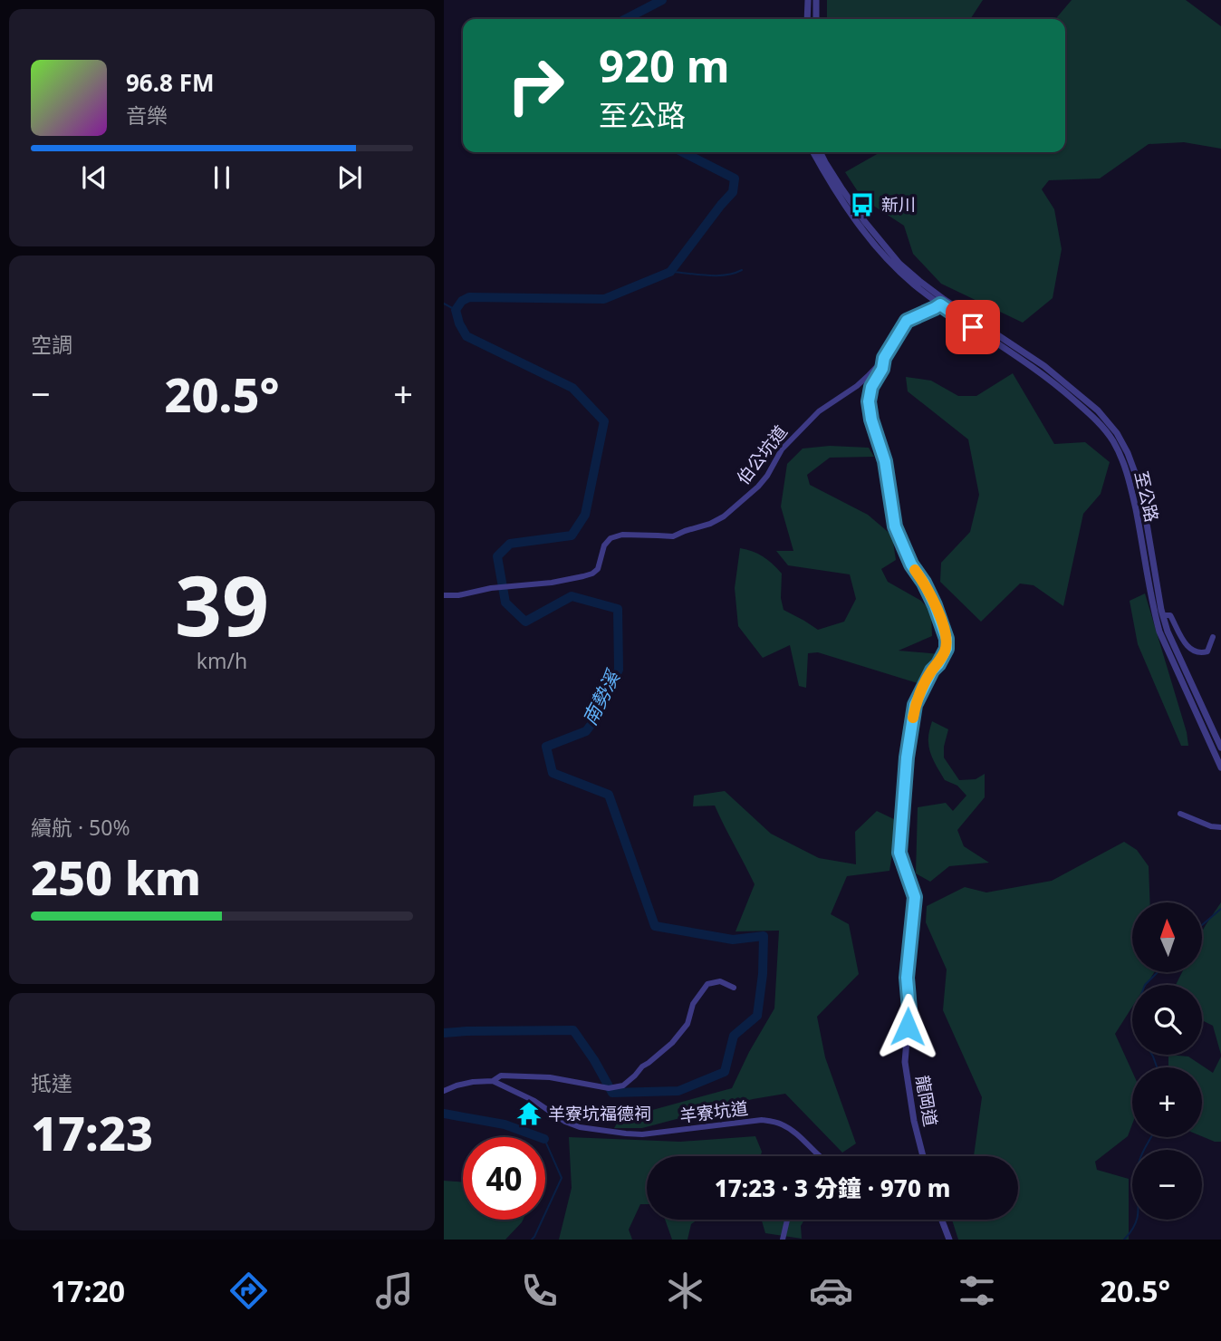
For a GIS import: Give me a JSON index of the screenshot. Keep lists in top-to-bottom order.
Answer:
{
  "streets": {
    "street": [
      "伯公坑道",
      "至公路",
      "龍岡道",
      "羊寮坑道"
    ]
  },
  "crossings": [
    ["伯公坑道", "龍岡道"],
    ["至公路", "龍岡道"]
  ],
  "water": ["南勢溪"],
  "places": {
    "bus stop": ["新川"],
    "temple": ["羊寮坑福德祠"]
  },
  "north": "top",
  "page": {
    "turn": ["920 m", "至公路"],
    "song": ["96.8 FM", "音樂"],
    "tile": [
      "空調",
      ["39", "km/h"],
      ["續航 · 50%", "250 km"],
      ["抵達", "17:23"]
    ],
    "heat": ["−", "20.5°", "+"],
    "map_buttons": ["+", "−"],
    "limit": "40",
    "trip": "17:23 · 3 分鐘 · 970 m",
    "tabs": ["17:20", "20.5°"]
  }
}
